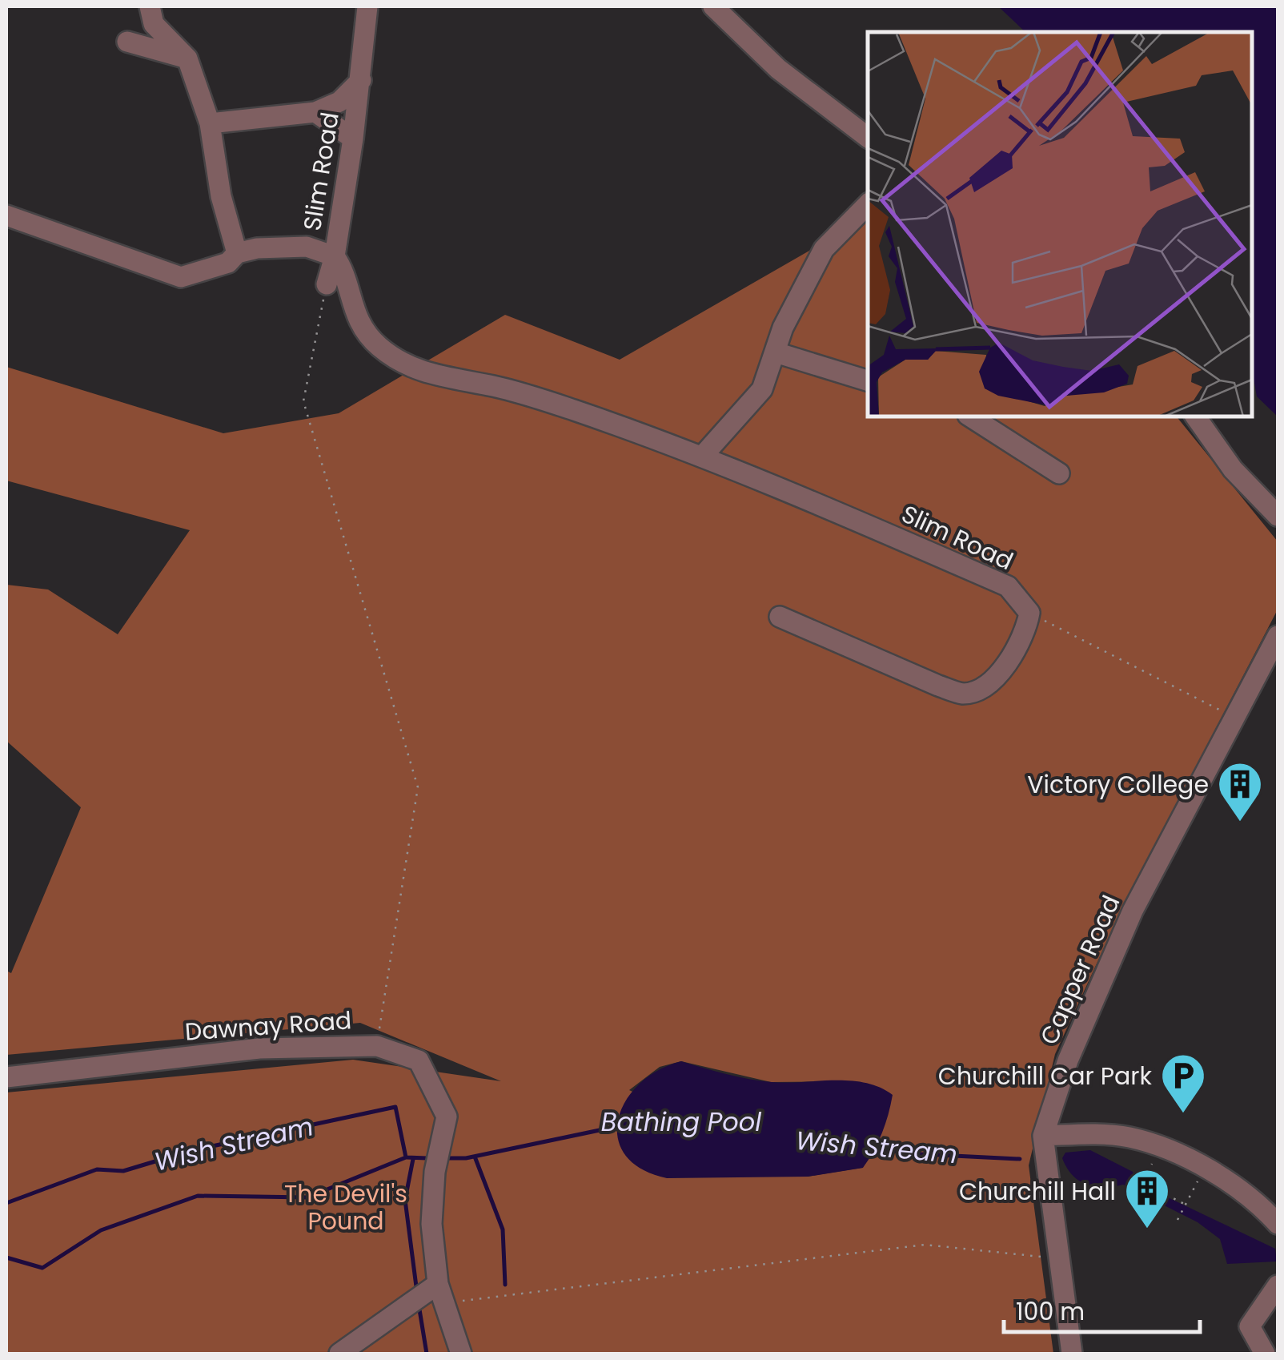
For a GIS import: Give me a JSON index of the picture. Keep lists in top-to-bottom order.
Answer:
{
  "streets": {
    "street": ["Slim Road", "Capper Road", "Dawnay Road"]
  },
  "water": ["Bathing Pool", "Wish Stream"],
  "parks": ["The Devil's Pound"],
  "places": {
    "building": ["Victory College", "Churchill Hall"],
    "parking": ["Churchill Car Park"]
  },
  "scale_bar": "100 m"
}
